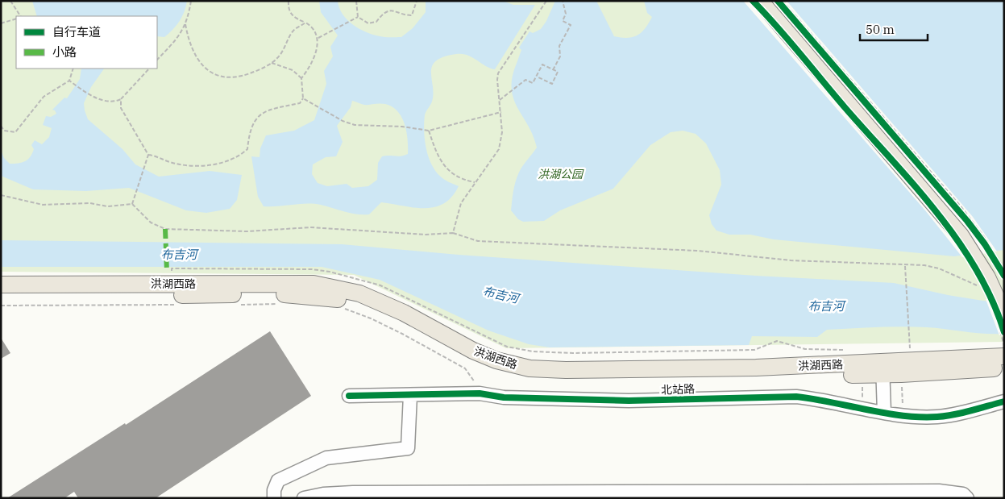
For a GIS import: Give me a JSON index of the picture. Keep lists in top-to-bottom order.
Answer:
{
  "streets": {
    "main road": ["洪湖西路"],
    "street": ["北站路"]
  },
  "water": ["布吉河"],
  "parks": ["洪湖公园"],
  "legend": ["自行车道", "小路"],
  "scale_bar": "50 m"
}
